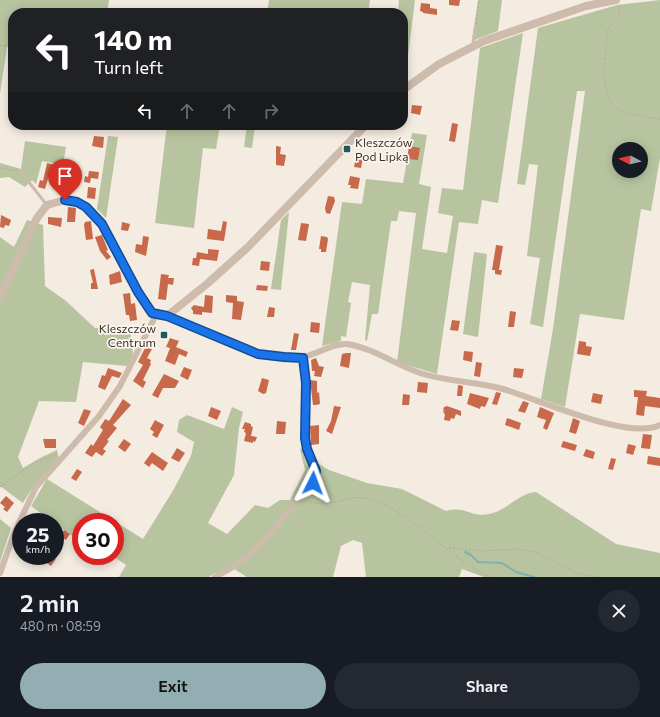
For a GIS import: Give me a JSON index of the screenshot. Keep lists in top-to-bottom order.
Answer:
{
  "places": {
    "transit": ["Kleszczów Pod Lipką", "Kleszczów Centrum"]
  },
  "north": "left",
  "page": {
    "turn": ["140 m", "Turn left"],
    "speed": "25 km/h",
    "limit": "30",
    "heading": ["2 min", "480 m · 08:59"],
    "buttons": ["Exit", "Share"]
  }
}
